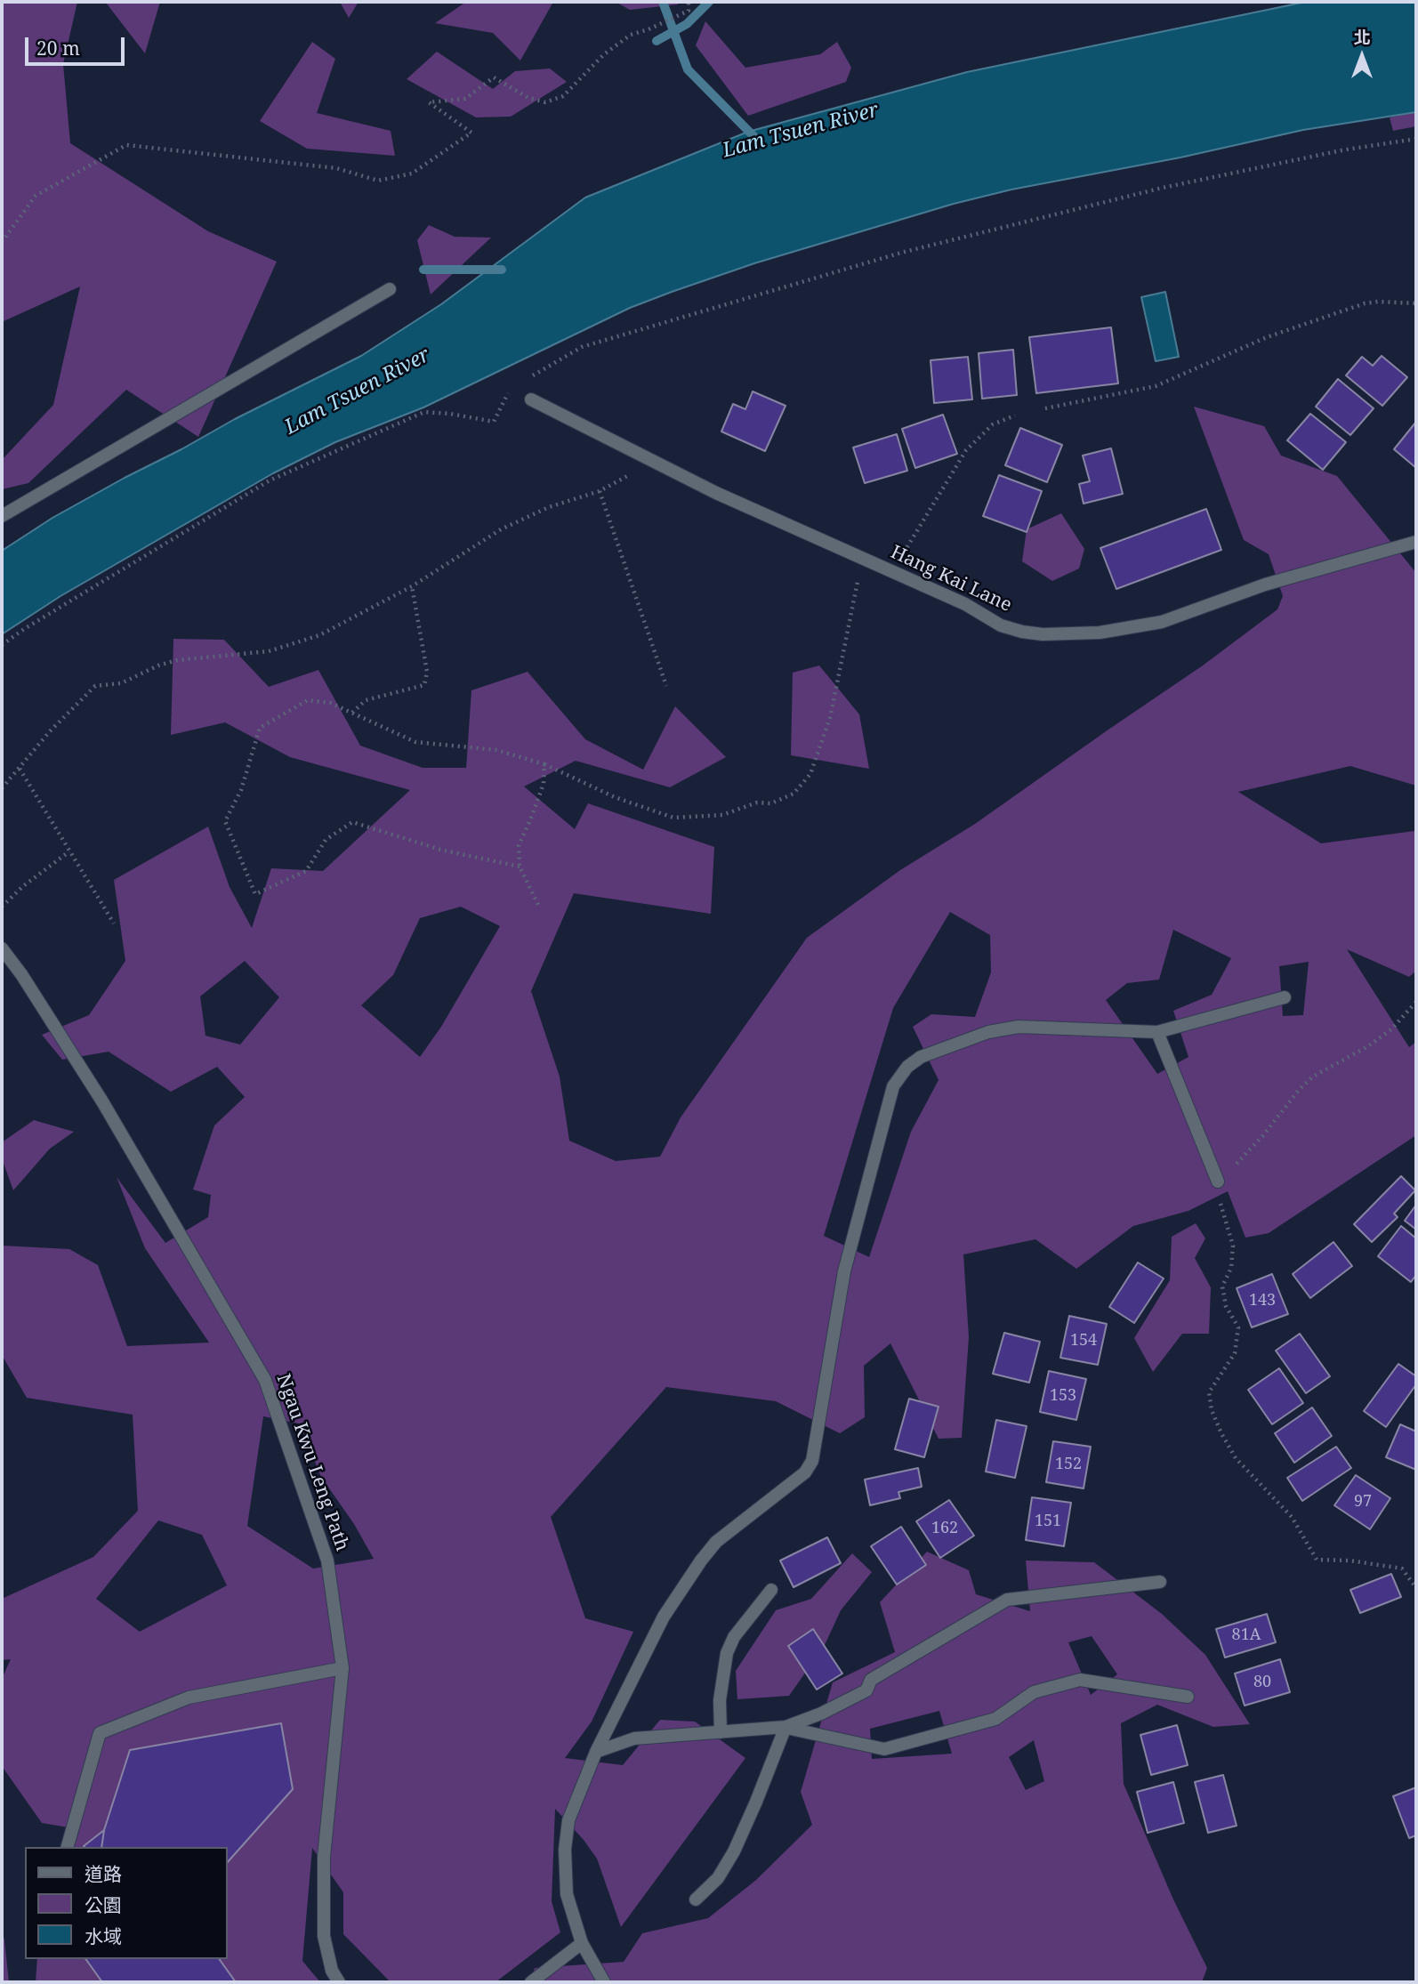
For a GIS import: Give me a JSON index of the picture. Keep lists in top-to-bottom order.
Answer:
{
  "streets": {
    "street": ["Hang Kai Lane", "Ngau Kwu Leng Path"]
  },
  "water": ["Lam Tsuen River"],
  "house_numbers": [
    "143",
    "154",
    "153",
    "152",
    "97",
    "151",
    "162",
    "81A",
    "80"
  ],
  "legend": ["道路", "公園", "水域"],
  "scale_bar": "20 m",
  "north": "top"
}
